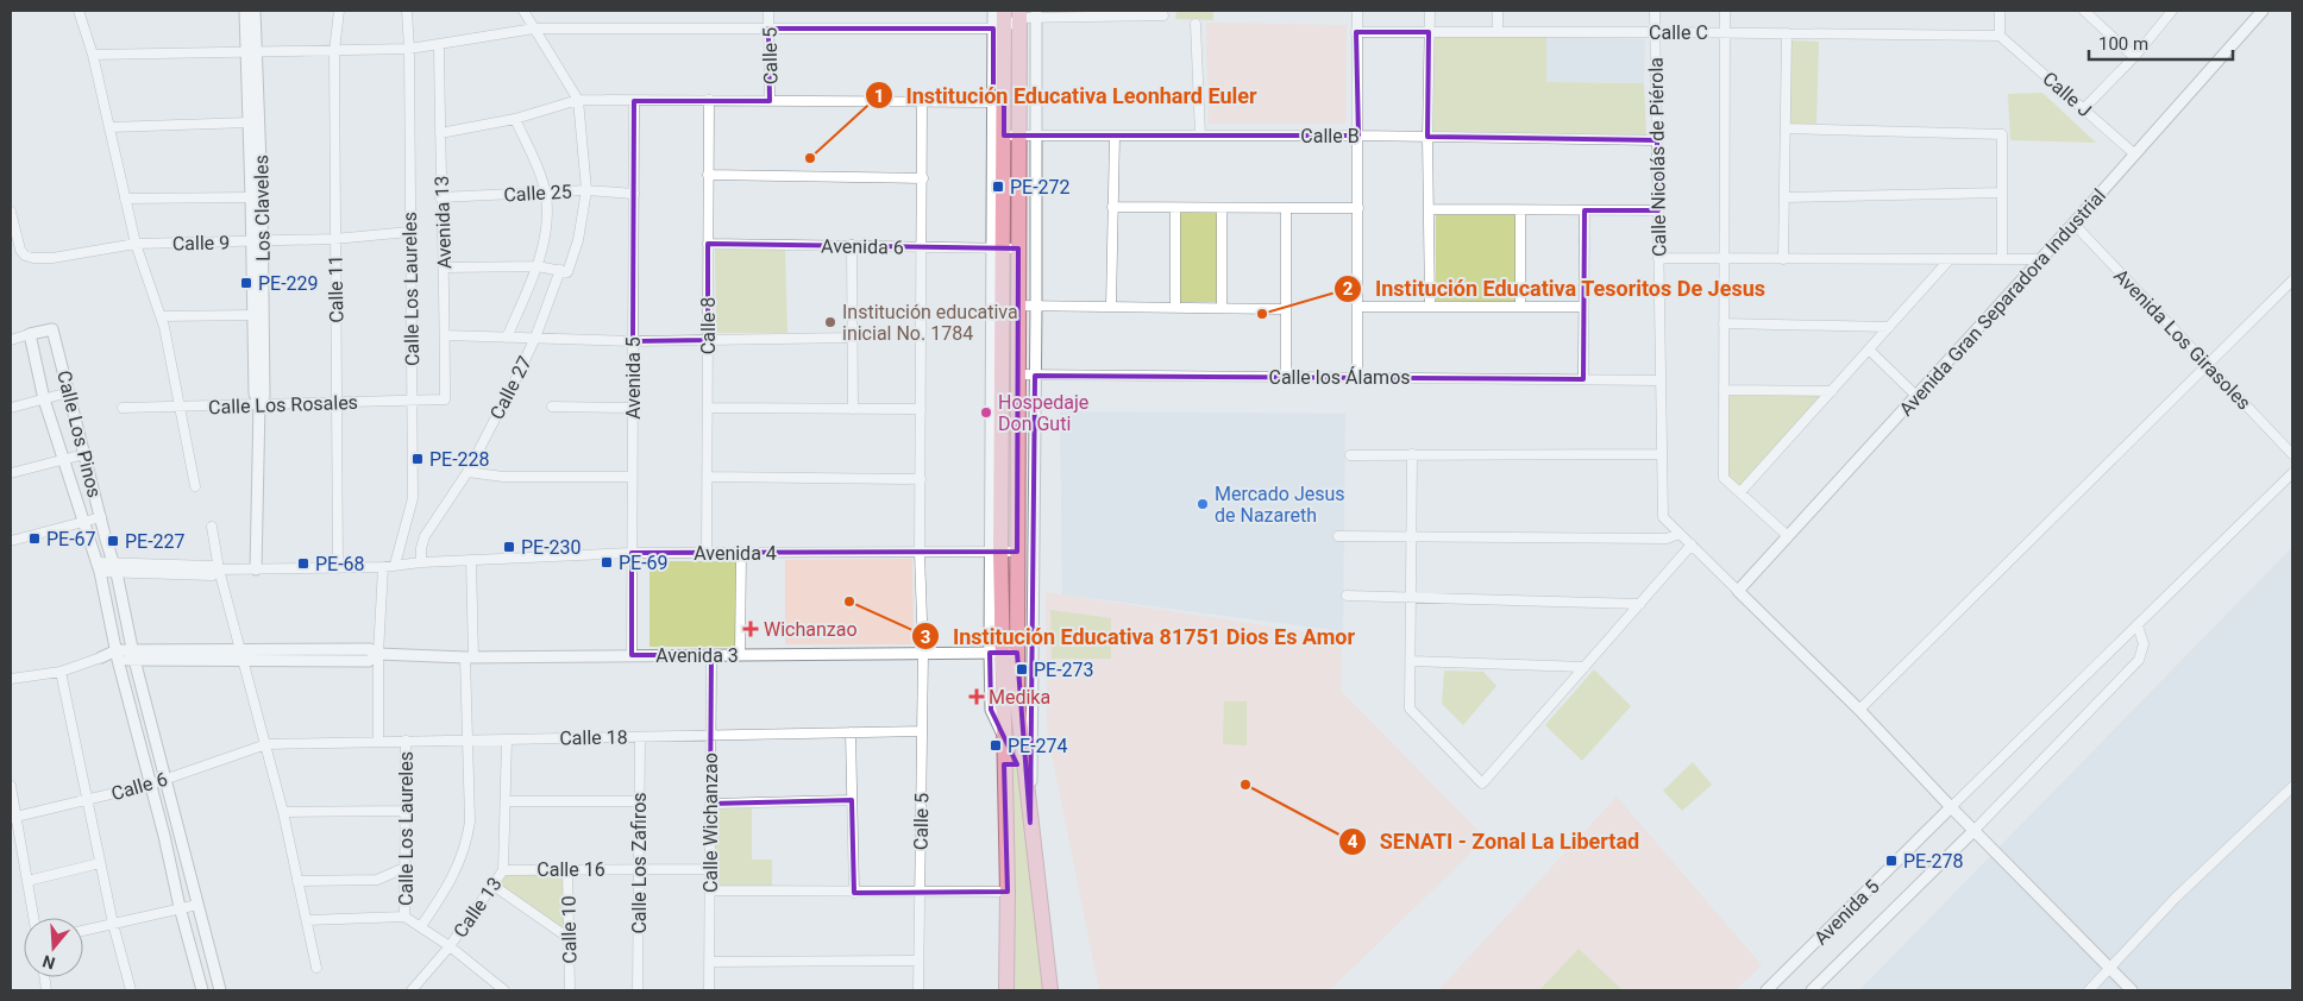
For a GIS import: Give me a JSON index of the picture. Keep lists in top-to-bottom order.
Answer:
{
  "streets": {
    "street": [
      "Calle C",
      "Calle 5",
      "Calle J",
      "Calle B",
      "Calle Nicolás de Piérola",
      "Calle 25",
      "Los Claveles",
      "Avenida 13",
      "Calle 9",
      "Avenida 6",
      "Calle 11",
      "Calle Los Laureles",
      "Avenida Gran Separadora Industrial",
      "Calle 8",
      "Avenida Los Girasoles",
      "Calle los Álamos",
      "Avenida 5",
      "Calle 27",
      "Calle Los Rosales",
      "Calle Los Pinos",
      "Avenida 4",
      "Avenida 3",
      "Calle 18",
      "Calle 6",
      "Calle Wichanzao",
      "Calle Los Zafiros",
      "Calle 16",
      "Calle 13",
      "Calle 10"
    ]
  },
  "crossings": [
    ["Calle C", "Calle J"],
    ["Calle C", "Calle Nicolás de Piérola"],
    ["Calle 5", "Avenida 6"],
    ["Calle 5", "Avenida 4"],
    ["Calle 5", "Avenida 3"],
    ["Calle 5", "Calle 18"],
    ["Calle J", "Avenida Gran Separadora Industrial"],
    ["Calle B", "Calle Nicolás de Piérola"],
    ["Calle Nicolás de Piérola", "Calle los Álamos"],
    ["Calle 25", "Avenida 13"],
    ["Calle 25", "Avenida 5"],
    ["Calle 25", "Calle 27"],
    ["Los Claveles", "Calle 9"],
    ["Los Claveles", "Calle Los Rosales"],
    ["Los Claveles", "Avenida 4"],
    ["Avenida 13", "Calle Los Rosales"],
    ["Calle 9", "Calle 11"],
    ["Calle 9", "Calle Los Laureles"],
    ["Avenida 6", "Calle 8"],
    ["Calle 11", "Calle Los Rosales"],
    ["Calle 11", "Avenida 4"],
    ["Calle Los Laureles", "Calle Los Rosales"],
    ["Calle Los Laureles", "Avenida 4"],
    ["Calle Los Laureles", "Avenida 3"],
    ["Calle Los Laureles", "Calle 18"],
    ["Avenida Gran Separadora Industrial", "Avenida Los Girasoles"],
    ["Calle 8", "Avenida 4"],
    ["Avenida 5", "Avenida 4"],
    ["Avenida 5", "Avenida 3"],
    ["Calle 27", "Avenida 4"],
    ["Calle Los Pinos", "Avenida 4"],
    ["Calle Los Pinos", "Avenida 3"],
    ["Calle Los Pinos", "Calle 6"],
    ["Avenida 3", "Calle Wichanzao"],
    ["Calle 18", "Calle 6"],
    ["Calle 18", "Calle Wichanzao"],
    ["Calle 18", "Calle Los Zafiros"],
    ["Calle 18", "Calle 13"],
    ["Calle Wichanzao", "Calle 16"],
    ["Calle Los Zafiros", "Calle 16"],
    ["Calle 16", "Calle 13"],
    ["Calle 16", "Calle 10"]
  ],
  "places": {
    "other": [
      "Institución Educativa Leonhard Euler",
      "Institución Educativa Tesoritos De Jesus",
      "Institución educativa inicial No. 1784",
      "Hospedaje Don Guti",
      "Mercado Jesus de Nazareth",
      "Institución Educativa 81751 Dios Es Amor",
      "SENATI - Zonal La Libertad"
    ],
    "transit": [
      "PE-272",
      "PE-229",
      "PE-228",
      "PE-67",
      "PE-227",
      "PE-230",
      "PE-69",
      "PE-68",
      "PE-273",
      "PE-274",
      "PE-278"
    ],
    "health": ["Wichanzao", "Medika"]
  },
  "scale_bar": "100 m",
  "north": "bottom"
}
